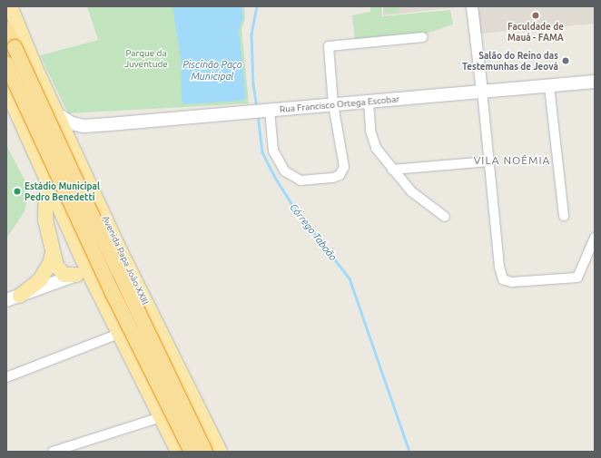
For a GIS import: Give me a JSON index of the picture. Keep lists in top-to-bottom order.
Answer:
{
  "streets": {
    "highway": ["Avenida Papa João XXIII"],
    "main road": ["Rua Francisco Ortega Escobar"]
  },
  "crossings": [
    ["Rua Francisco Ortega Escobar", "Avenida Papa João XXIII"]
  ],
  "districts": ["VILA NOÊMIA"],
  "water": ["Piscinão Paço Municipal", "Córrego Taboão"],
  "parks": ["Parque da Juventude"],
  "places": ["Faculdade de Mauá - FAMA", "Salão do Reino das Testemunhas de Jeová", "Estádio Municipal Pedro Benedetti"]
}
